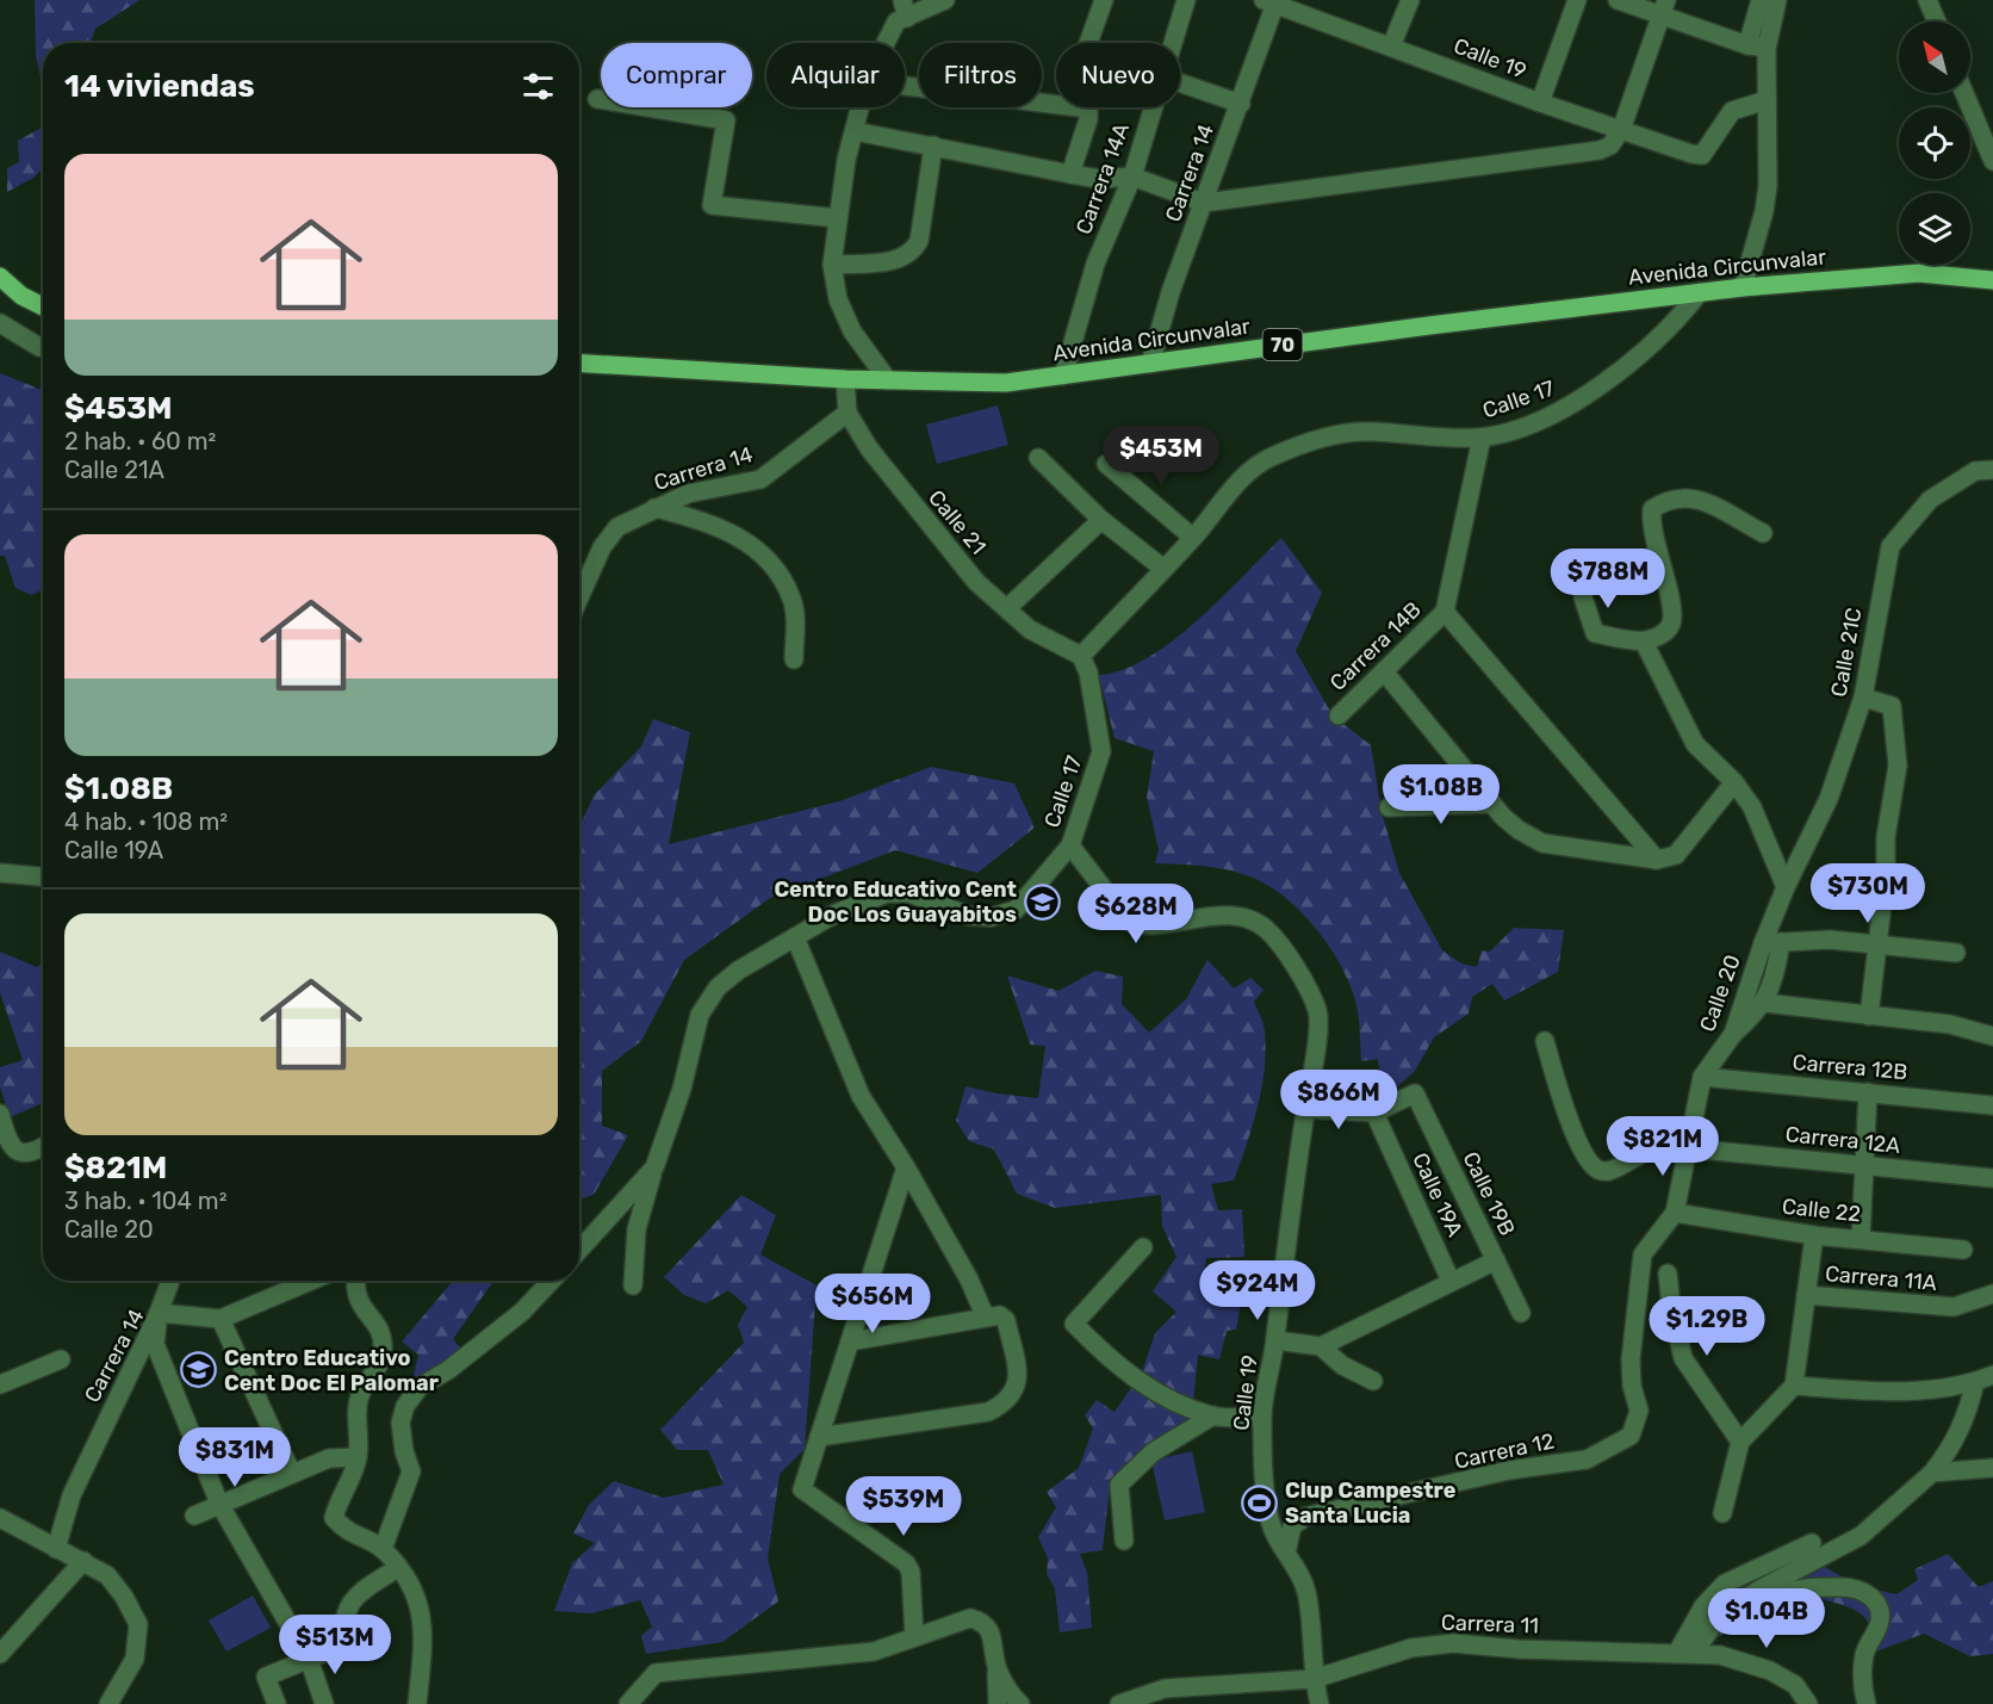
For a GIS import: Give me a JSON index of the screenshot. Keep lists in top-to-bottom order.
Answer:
{
  "streets": {
    "main road": ["Avenida Circunvalar", "70"],
    "street": [
      "Calle 19",
      "Carrera 14",
      "Carrera 14A",
      "Calle 17",
      "Calle 21",
      "Carrera 14B",
      "Calle 21C",
      "Calle 20",
      "Carrera 12B",
      "Carrera 12A",
      "Calle 19B",
      "Calle 19A",
      "Calle 22",
      "Carrera 11A",
      "Carrera 12",
      "Carrera 11"
    ]
  },
  "crossings": [
    ["Calle 19", "Carrera 14"],
    ["Calle 19", "Calle 17"],
    ["Calle 19", "Carrera 12"],
    ["Calle 19", "Carrera 11"],
    ["Carrera 14", "Avenida Circunvalar"],
    ["Carrera 14", "Calle 21"],
    ["Carrera 14A", "Avenida Circunvalar"],
    ["Avenida Circunvalar", "Calle 17"],
    ["Avenida Circunvalar", "Calle 21"],
    ["Calle 17", "Calle 21"],
    ["Calle 21C", "Calle 20"],
    ["Calle 20", "Carrera 12B"],
    ["Calle 20", "Carrera 12A"],
    ["Calle 20", "Calle 22"],
    ["Calle 20", "Carrera 12"],
    ["Calle 19B", "Calle 19A"]
  ],
  "places": {
    "school or university": ["Centro Educativo Cent Doc Los Guayabitos", "Centro Educativo Cent Doc El Palomar"],
    "sports": ["Clup Campestre Santa Lucia"]
  },
  "north": "top left",
  "page": {
    "chip": [
      "Comprar",
      "Alquilar",
      "Filtros",
      "Nuevo"
    ],
    "heading": "14 viviendas",
    "list": [
      {
        "name": "$453M",
        "note": "2 hab. · 60 m² · Calle 21A"
      },
      {
        "name": "$1.08B",
        "note": "4 hab. · 108 m² · Calle 19A"
      },
      {
        "name": "$821M",
        "note": "3 hab. · 104 m² · Calle 20"
      }
    ],
    "price": [
      "$453M",
      "$788M",
      "$1.08B",
      "$730M",
      "$628M",
      "$866M",
      "$821M",
      "$924M",
      "$656M",
      "$1.29B",
      "$831M",
      "$539M",
      "$1.04B",
      "$513M"
    ]
  }
}
